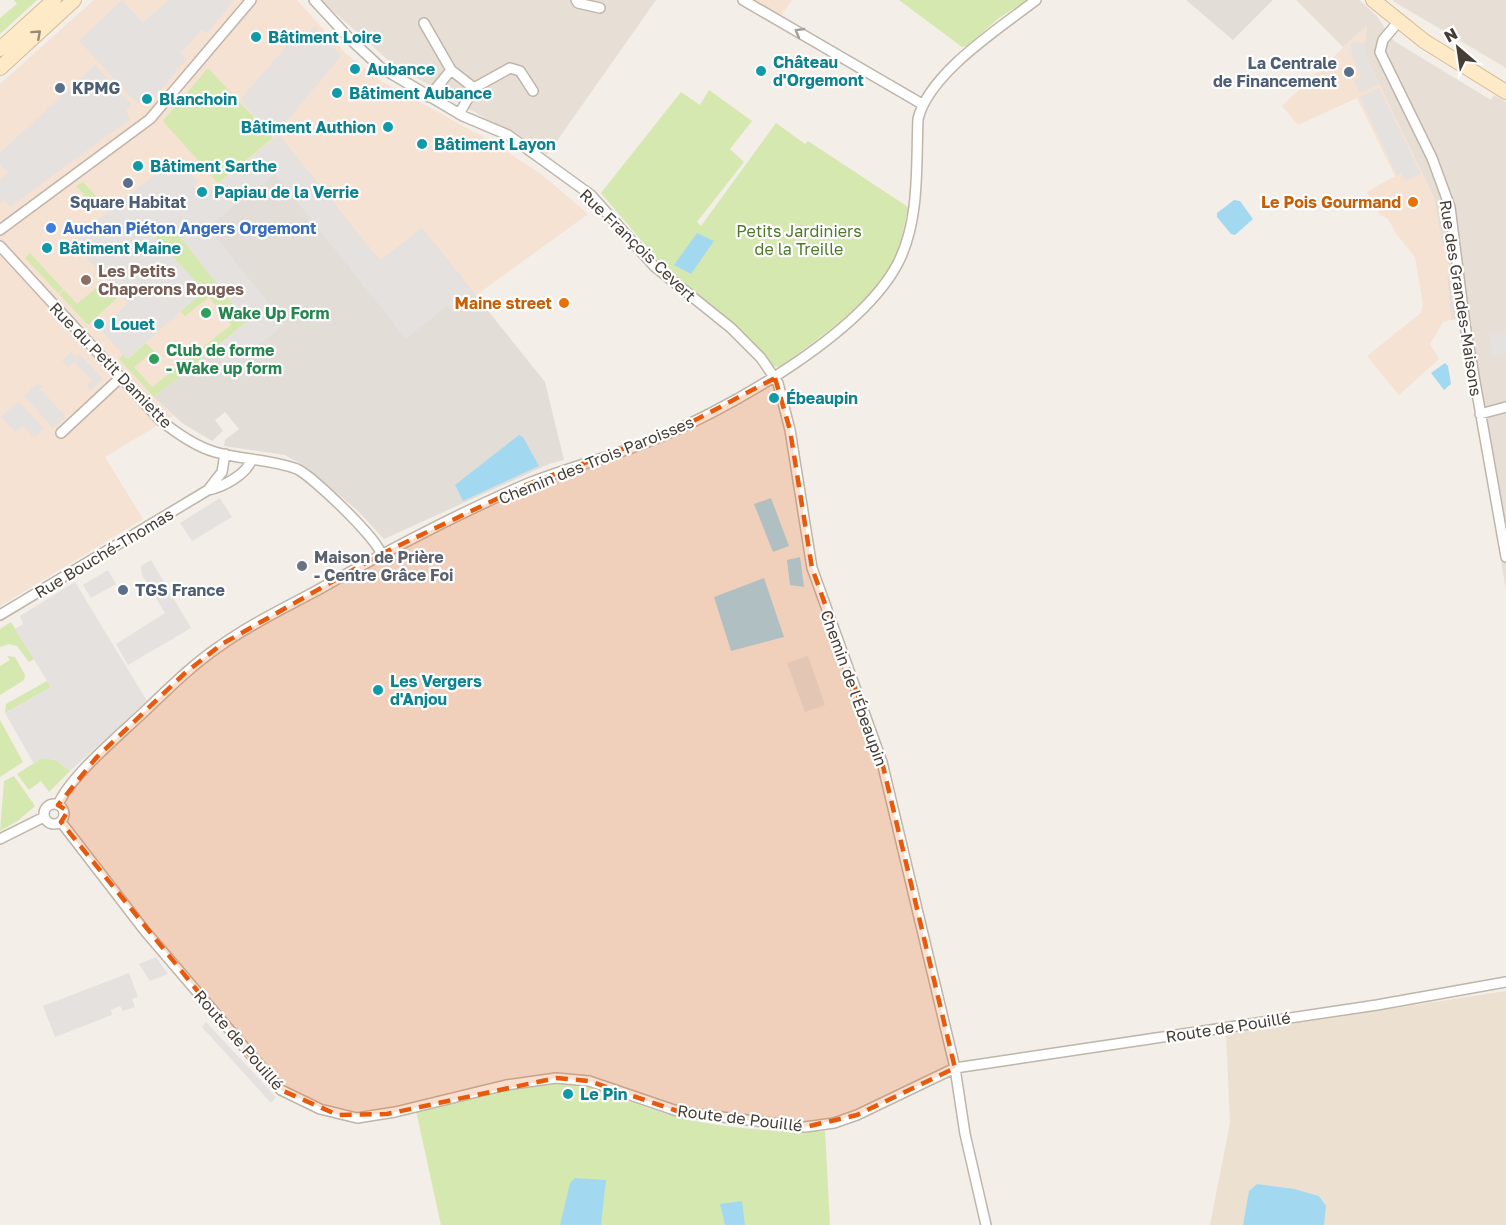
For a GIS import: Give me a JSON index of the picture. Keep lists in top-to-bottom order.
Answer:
{
  "streets": {
    "street": [
      "Rue François Cevert",
      "Rue des Grandes-Maisons",
      "Rue du Petit Damiette",
      "Chemin des Trois Paroisses",
      "Rue Bouché-Thomas",
      "Chemin de l'Ébeaupin",
      "Route de Pouillé"
    ]
  },
  "crossings": [
    ["Rue François Cevert", "Chemin des Trois Paroisses"],
    ["Rue François Cevert", "Chemin de l'Ébeaupin"],
    ["Rue du Petit Damiette", "Chemin des Trois Paroisses"],
    ["Rue du Petit Damiette", "Rue Bouché-Thomas"],
    ["Chemin des Trois Paroisses", "Chemin de l'Ébeaupin"],
    ["Chemin des Trois Paroisses", "Route de Pouillé"],
    ["Chemin de l'Ébeaupin", "Route de Pouillé"]
  ],
  "parks": ["Petits Jardiniers de la Treille"],
  "places": [
    "Bâtiment Loire",
    "Aubance",
    "Château d'Orgemont",
    "La Centrale de Financement",
    "KPMG",
    "Bâtiment Aubance",
    "Blanchoin",
    "Bâtiment Authion",
    "Bâtiment Layon",
    "Bâtiment Sarthe",
    "Square Habitat",
    "Papiau de la Verrie",
    "Le Pois Gourmand",
    "Auchan Piéton Angers Orgemont",
    "Bâtiment Maine",
    "Les Petits Chaperons Rouges",
    "Maine street",
    "Wake Up Form",
    "Louet",
    "Club de forme - Wake up form",
    "Ébeaupin",
    "Maison de Prière - Centre Grâce Foi",
    "TGS France",
    "Les Vergers d'Anjou",
    "Le Pin"
  ],
  "north": "top left"
}
